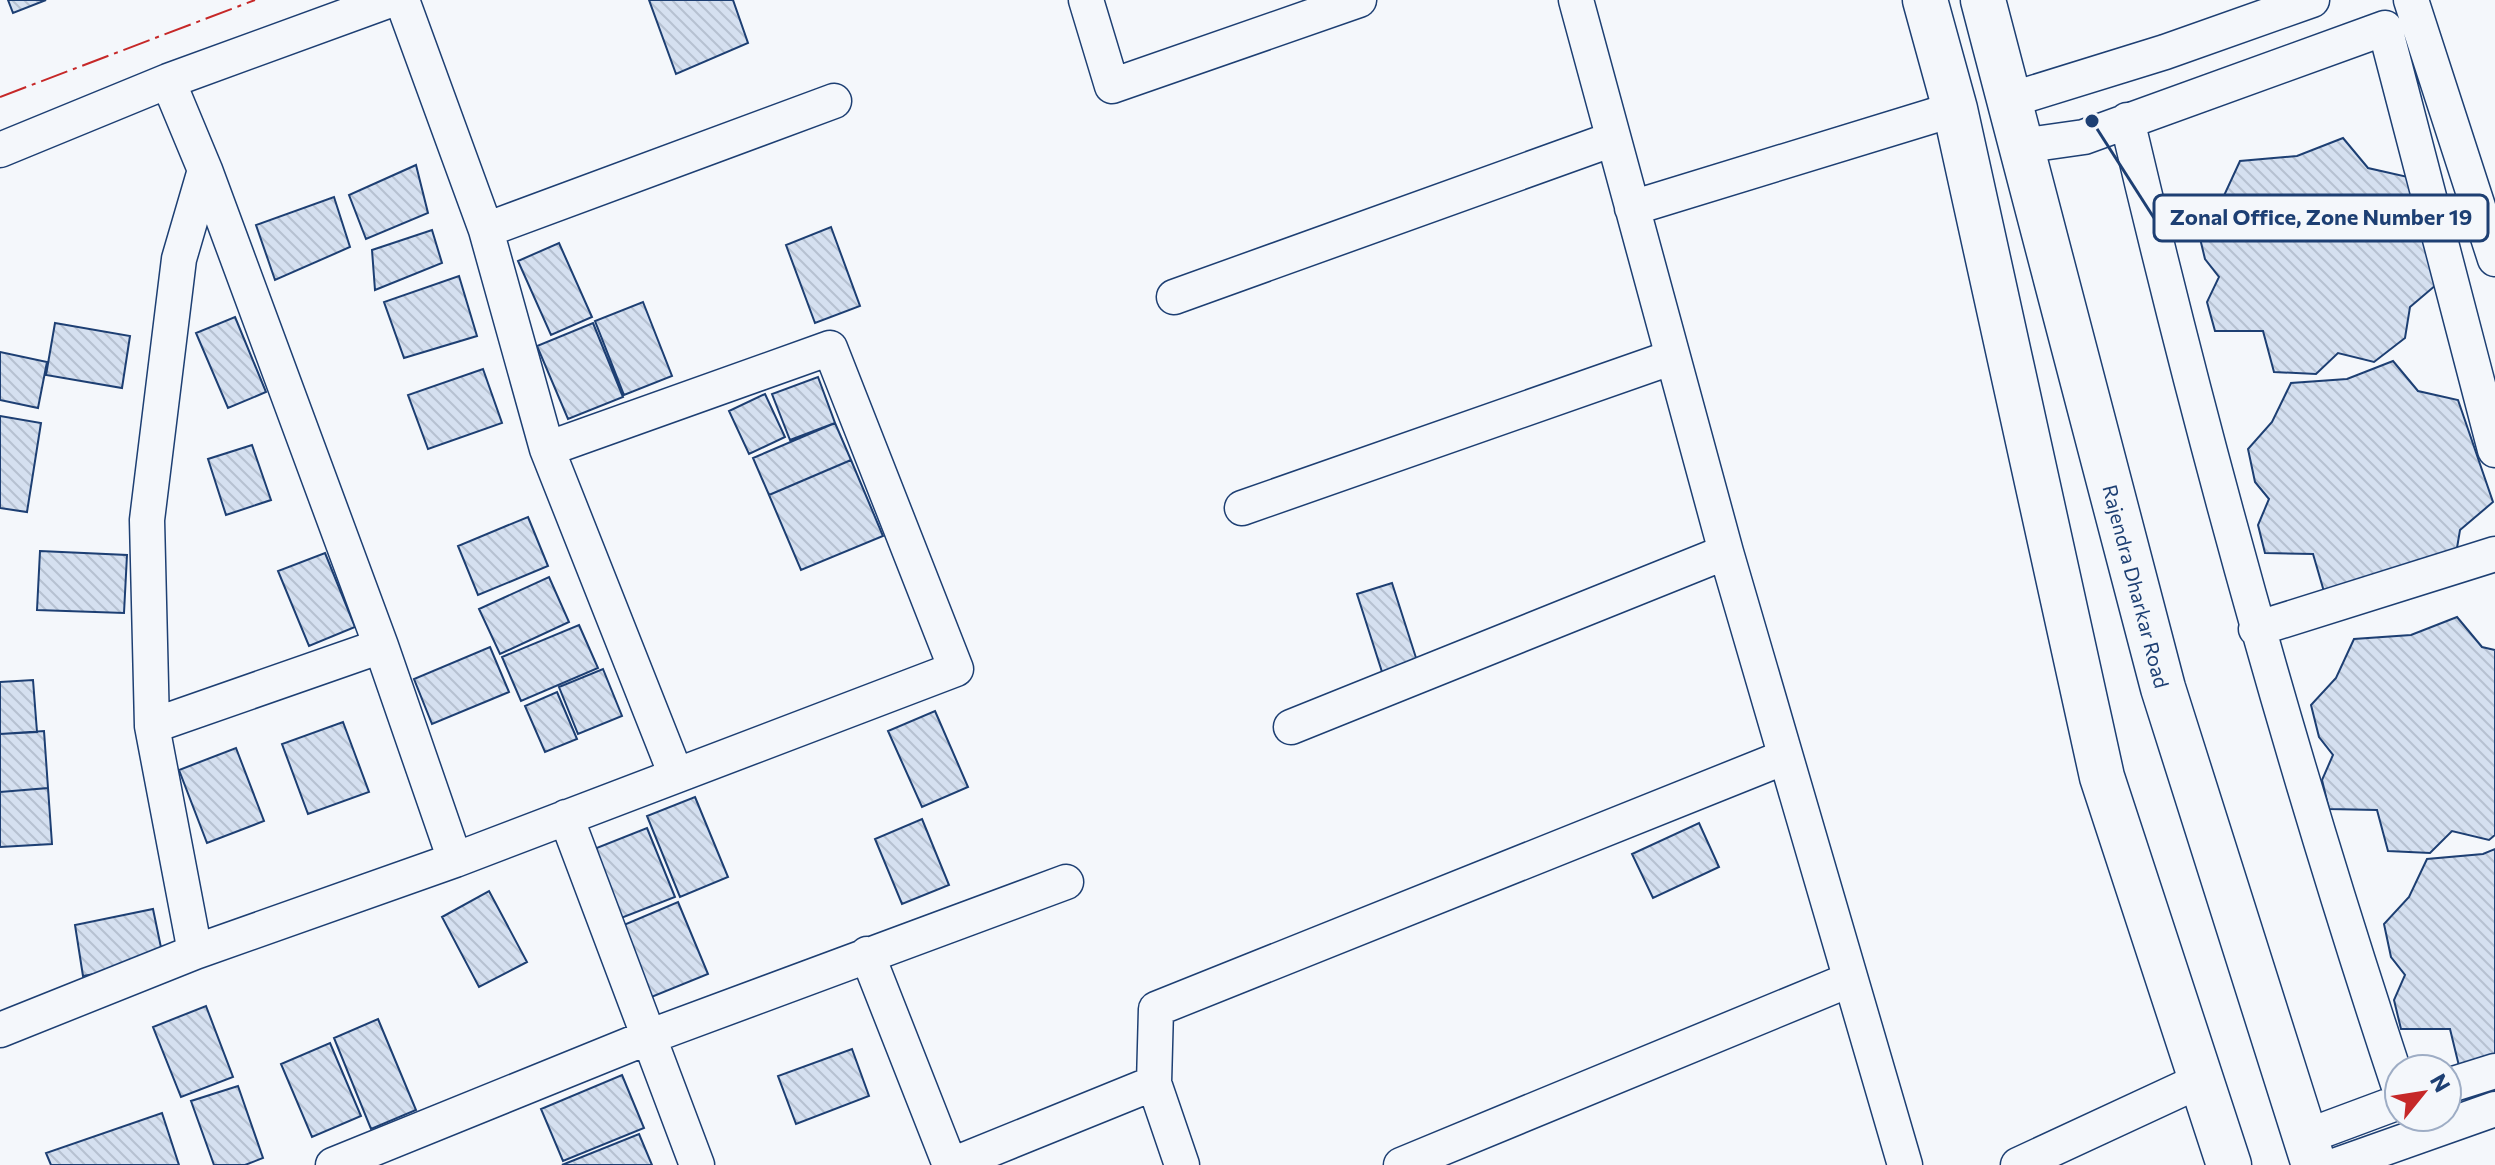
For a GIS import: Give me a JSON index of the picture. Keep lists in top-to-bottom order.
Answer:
{
  "streets": {
    "main road": ["Rajendra Dharkar Road"]
  },
  "places": ["Zonal Office, Zone Number 19"],
  "north": "top right"
}
